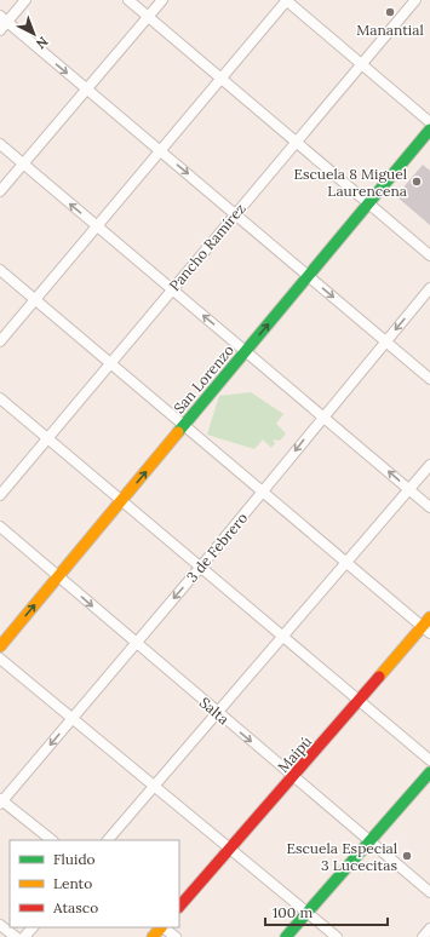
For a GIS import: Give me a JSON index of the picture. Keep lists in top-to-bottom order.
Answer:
{
  "streets": {
    "street": [
      "Pancho Ramírez",
      "San Lorenzo",
      "3 de Febrero",
      "Salta",
      "Maipú"
    ]
  },
  "crossings": [
    ["San Lorenzo", "Salta"],
    ["3 de Febrero", "Salta"],
    ["Salta", "Maipú"]
  ],
  "one_way": ["San Lorenzo", "3 de Febrero", "Salta"],
  "places": ["Manantial", "Escuela 8 Miguel Laurencena", "Escuela Especial 3 Lucecitas"],
  "legend": ["Fluido", "Lento", "Atasco"],
  "scale_bar": "100 m",
  "north": "bottom right"
}
